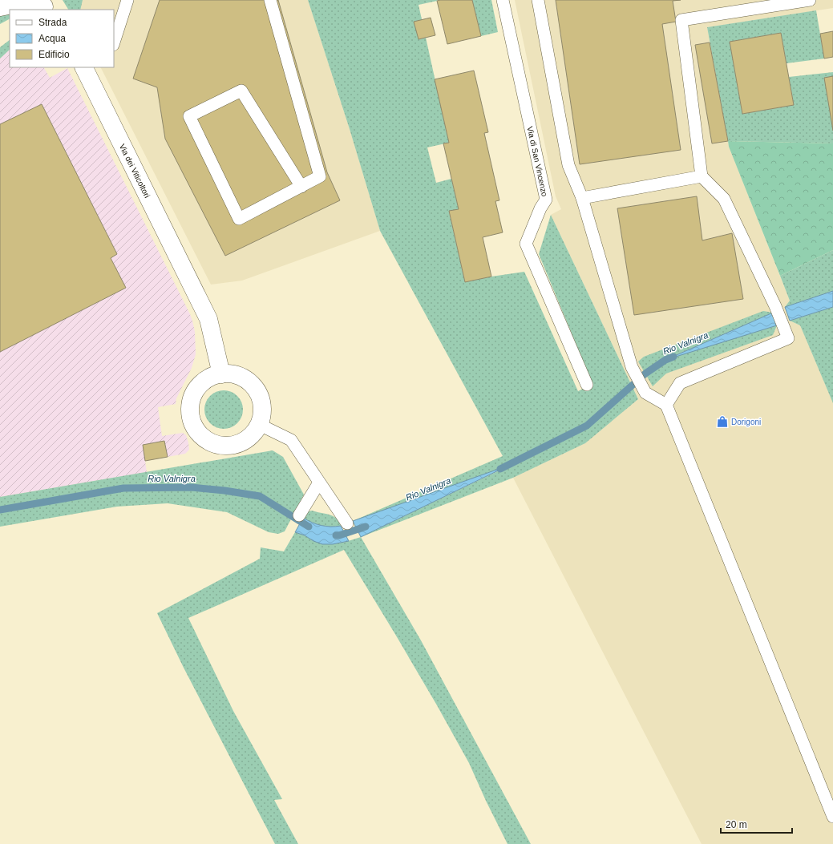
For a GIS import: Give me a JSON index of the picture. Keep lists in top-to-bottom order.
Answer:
{
  "streets": {
    "street": ["Via dei Viticoltori"],
    "lane": ["Via di San Vincenzo"]
  },
  "water": ["Rio Valnigra"],
  "places": {
    "shop": ["Dorigoni"]
  },
  "legend": ["Strada", "Acqua", "Edificio"],
  "scale_bar": "20 m"
}
